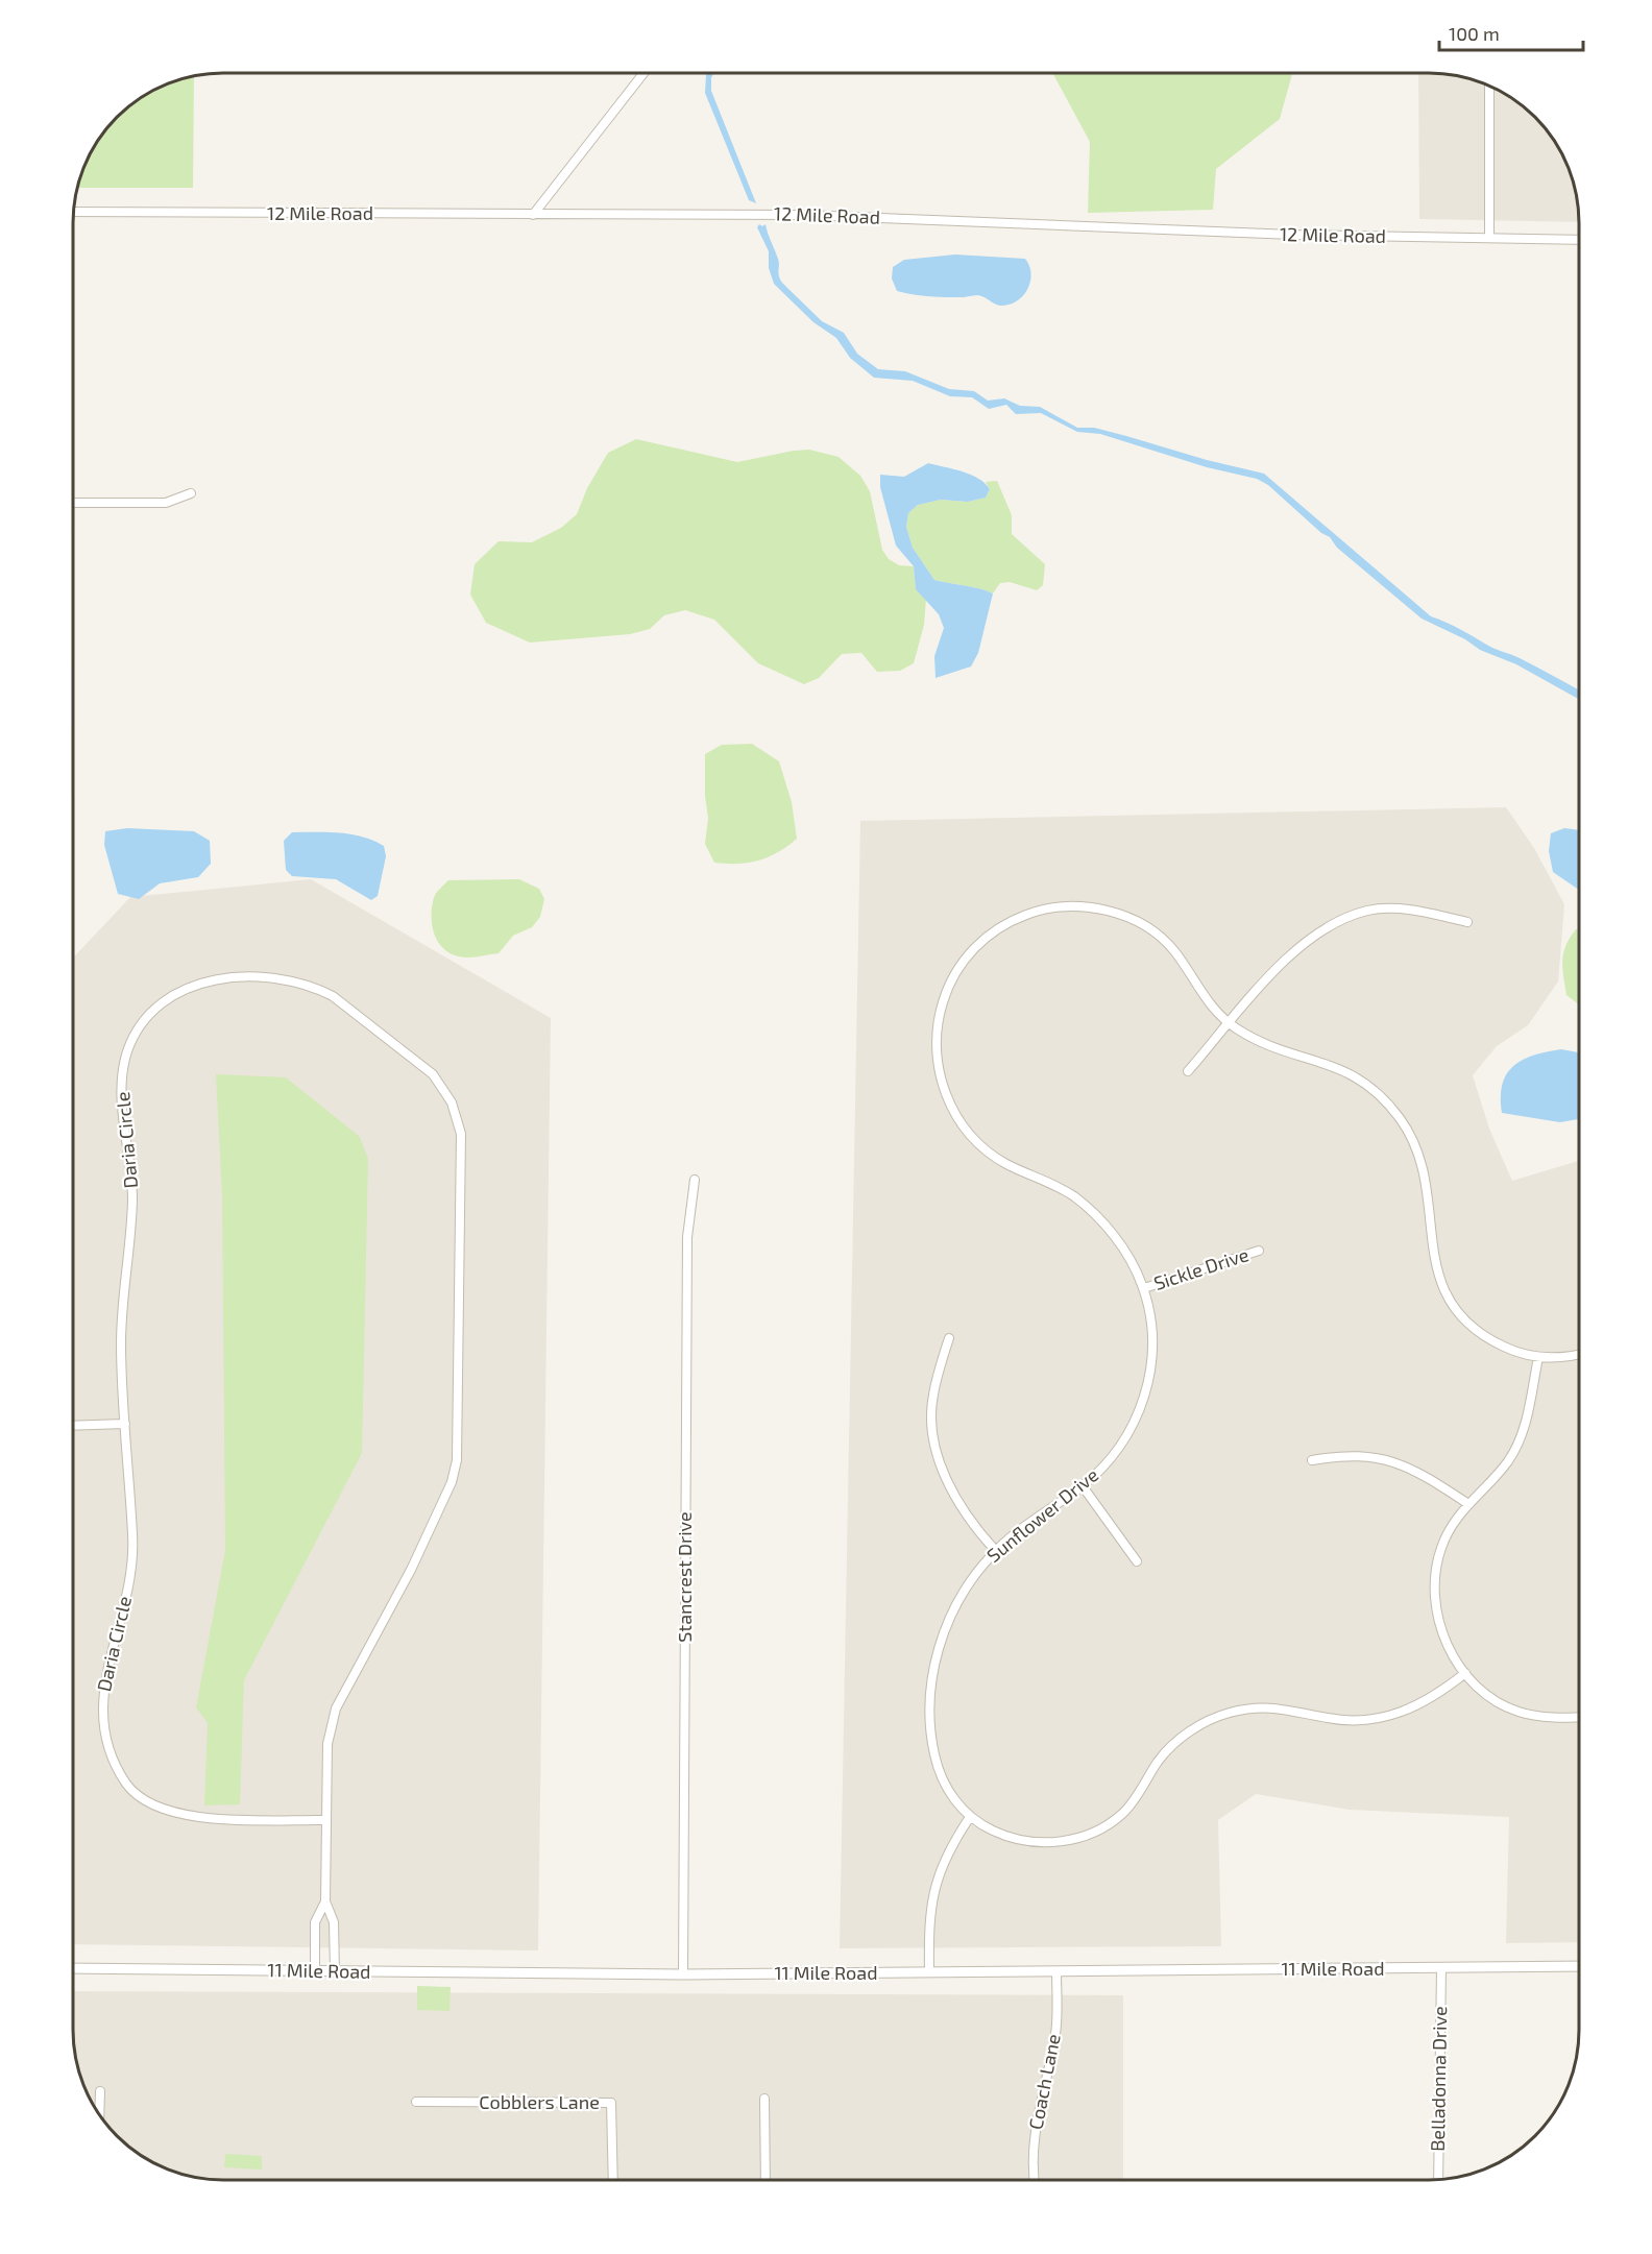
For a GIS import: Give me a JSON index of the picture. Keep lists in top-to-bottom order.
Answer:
{
  "streets": {
    "street": [
      "12 Mile Road",
      "Daria Circle",
      "Sickle Drive",
      "Sunflower Drive",
      "Stancrest Drive",
      "11 Mile Road",
      "Belladonna Drive",
      "Coach Lane",
      "Cobblers Lane"
    ]
  },
  "crossings": [
    ["Daria Circle", "11 Mile Road"],
    ["Sickle Drive", "Sunflower Drive"],
    ["Stancrest Drive", "11 Mile Road"],
    ["11 Mile Road", "Belladonna Drive"],
    ["11 Mile Road", "Coach Lane"]
  ],
  "scale_bar": "100 m"
}
